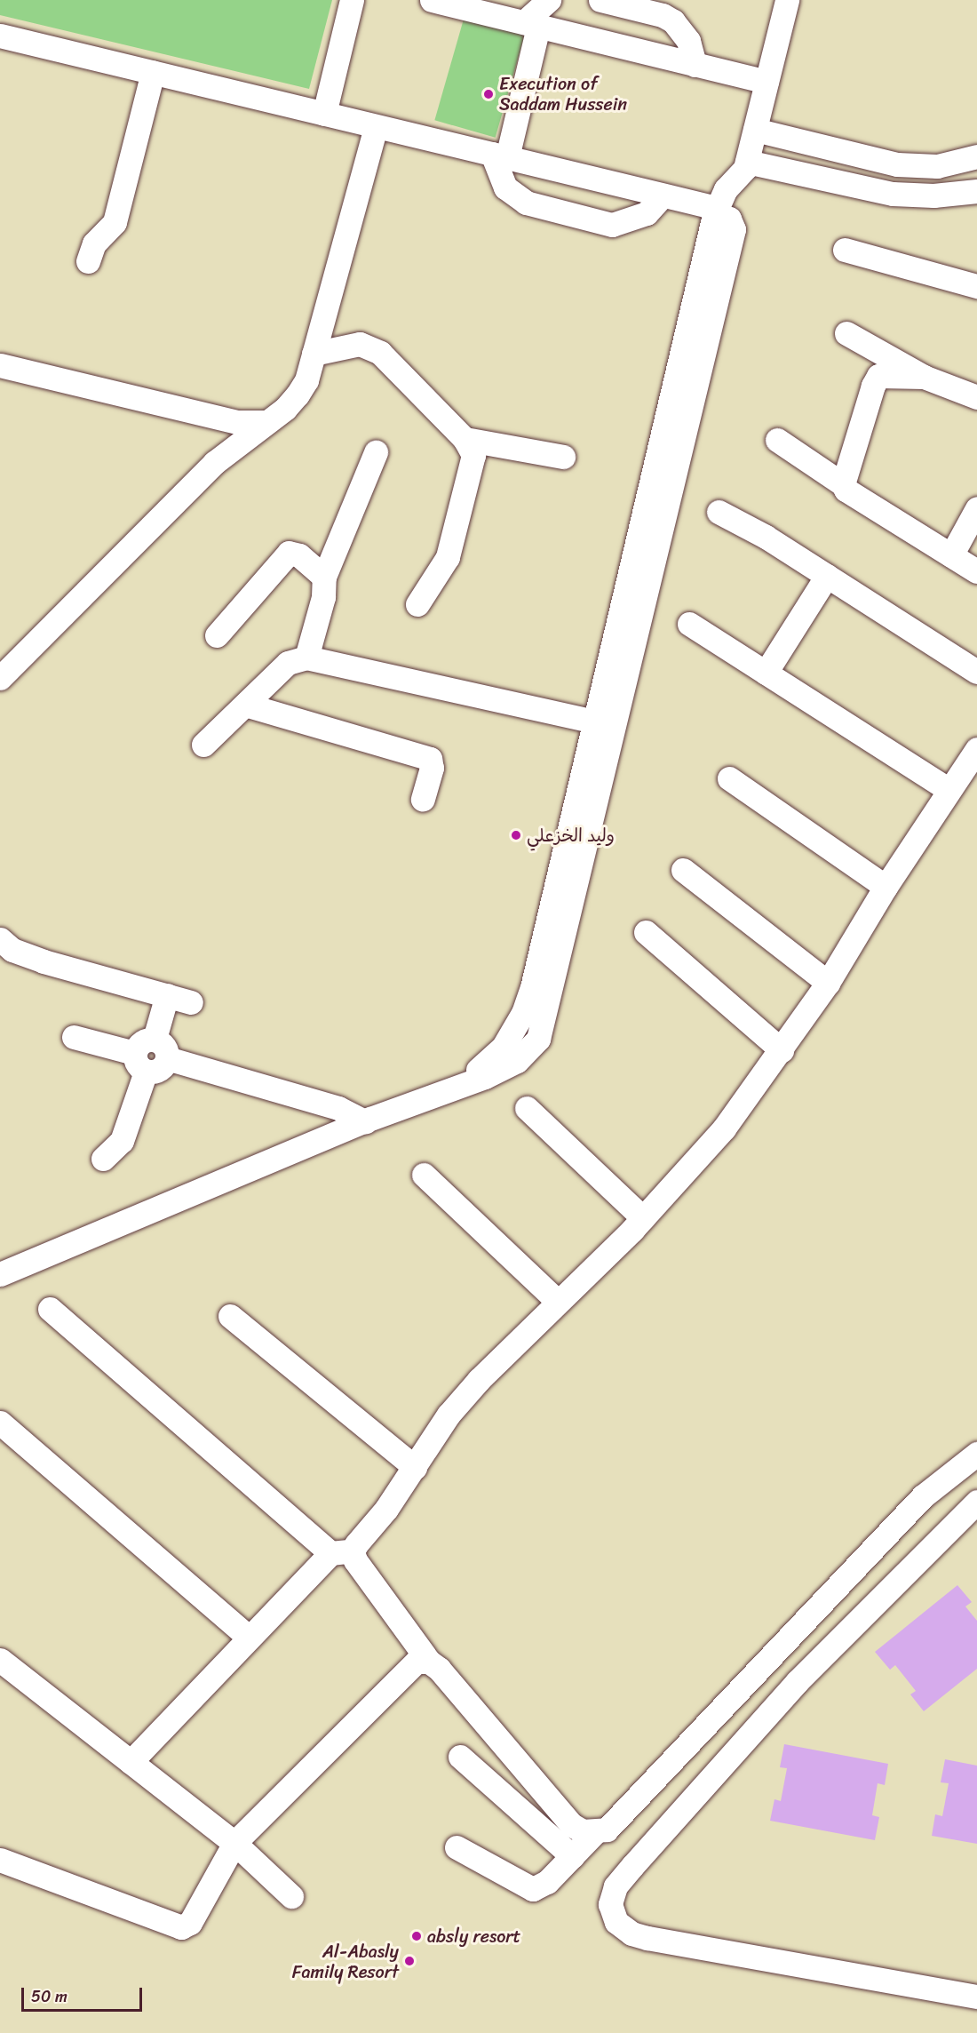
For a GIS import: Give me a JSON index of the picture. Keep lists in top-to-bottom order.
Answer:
{
  "places": [
    "Execution of Saddam Hussein",
    "وليد الخزعلي",
    "absly resort",
    "Al-Abasly Family Resort"
  ],
  "scale_bar": "50 m"
}
